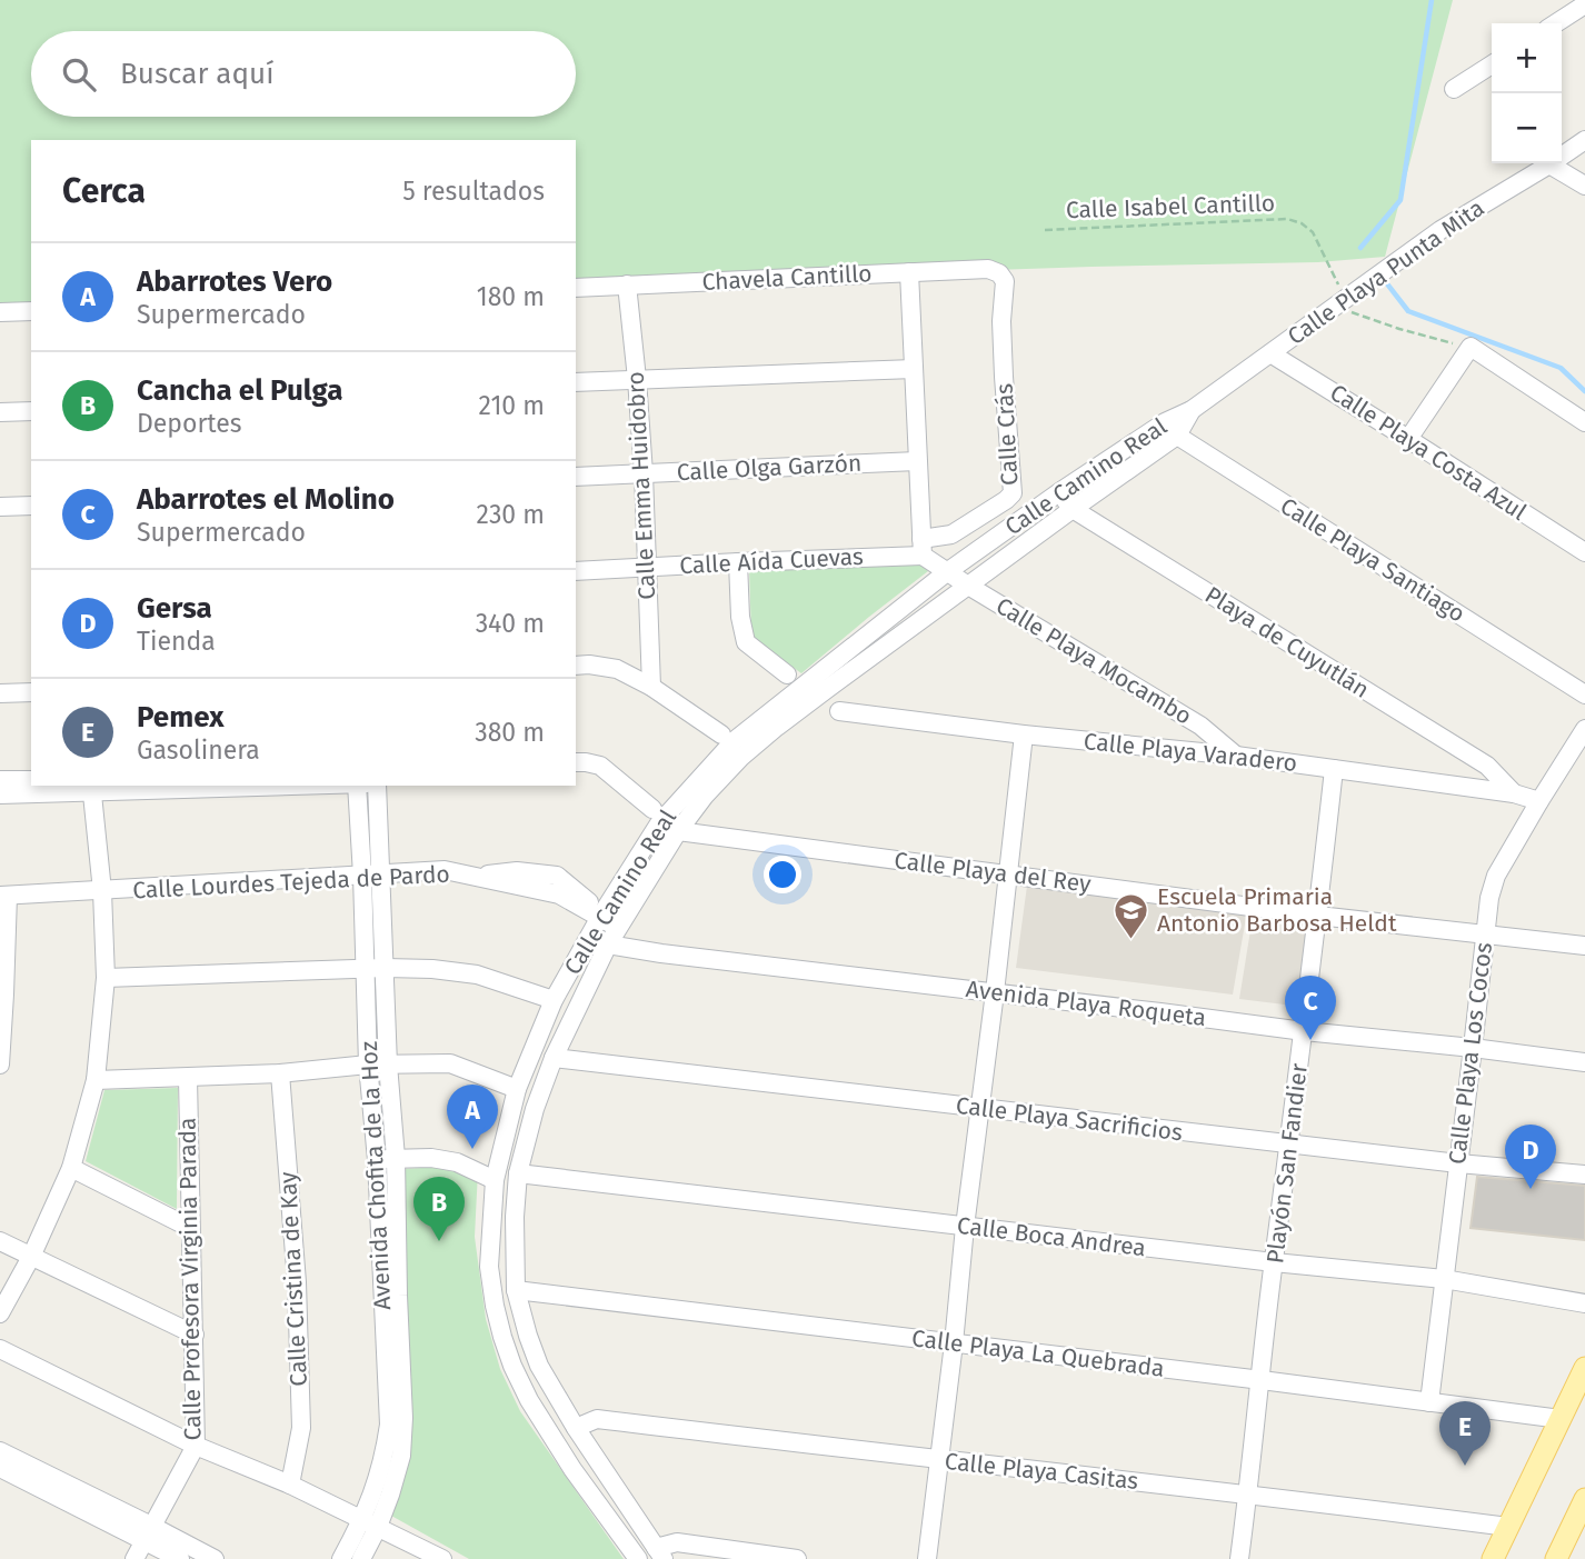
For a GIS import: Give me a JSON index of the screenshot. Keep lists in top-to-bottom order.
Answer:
{
  "streets": {
    "street": [
      "Calle Playa Punta Mita",
      "Chavela Cantillo",
      "Calle Crás",
      "Calle Playa Costa Azul",
      "Calle Olga Garzón",
      "Calle Camino Real",
      "Calle Emma Huidobro",
      "Calle Playa Santiago",
      "Calle Aída Cuevas",
      "Playa de Cuyutlán",
      "Calle Playa Mocambo",
      "Calle Playa Varadero",
      "Calle Playa del Rey",
      "Calle Lourdes Tejeda de Pardo",
      "Avenida Playa Roqueta",
      "Calle Playa Los Cocos",
      "Calle Playa Sacrificios",
      "Playón San Fandier",
      "Avenida Chofita de la Hoz",
      "Calle Boca Andrea",
      "Calle Profesora Virginia Parada",
      "Calle Cristina de Kay",
      "Calle Playa La Quebrada",
      "Calle Playa Casitas"
    ],
    "path": ["Calle Isabel Cantillo"]
  },
  "crossings": [
    ["Calle Isabel Cantillo", "Calle Playa Punta Mita"],
    ["Calle Playa Punta Mita", "Calle Playa Costa Azul"],
    ["Calle Playa Punta Mita", "Calle Camino Real"],
    ["Chavela Cantillo", "Calle Crás"],
    ["Chavela Cantillo", "Calle Emma Huidobro"],
    ["Calle Crás", "Calle Aída Cuevas"],
    ["Calle Crás", "Calle Playa Mocambo"],
    ["Calle Olga Garzón", "Calle Emma Huidobro"],
    ["Calle Camino Real", "Calle Playa Santiago"],
    ["Calle Camino Real", "Playa de Cuyutlán"],
    ["Calle Camino Real", "Calle Playa Mocambo"],
    ["Calle Camino Real", "Calle Playa del Rey"],
    ["Calle Camino Real", "Calle Lourdes Tejeda de Pardo"],
    ["Calle Camino Real", "Avenida Playa Roqueta"],
    ["Calle Camino Real", "Calle Playa Sacrificios"],
    ["Calle Camino Real", "Calle Boca Andrea"],
    ["Calle Camino Real", "Calle Playa La Quebrada"],
    ["Calle Camino Real", "Calle Playa Casitas"],
    ["Calle Emma Huidobro", "Calle Aída Cuevas"],
    ["Calle Aída Cuevas", "Calle Playa Mocambo"],
    ["Playa de Cuyutlán", "Calle Playa Varadero"],
    ["Calle Playa Mocambo", "Calle Playa Varadero"],
    ["Calle Playa Varadero", "Calle Playa Los Cocos"],
    ["Calle Playa Varadero", "Playón San Fandier"],
    ["Calle Playa del Rey", "Calle Playa Los Cocos"],
    ["Calle Playa del Rey", "Playón San Fandier"],
    ["Calle Lourdes Tejeda de Pardo", "Avenida Chofita de la Hoz"],
    ["Avenida Playa Roqueta", "Calle Playa Los Cocos"],
    ["Avenida Playa Roqueta", "Playón San Fandier"],
    ["Calle Playa Los Cocos", "Calle Playa Sacrificios"],
    ["Calle Playa Los Cocos", "Calle Boca Andrea"],
    ["Calle Playa Los Cocos", "Calle Playa La Quebrada"],
    ["Calle Playa Sacrificios", "Playón San Fandier"],
    ["Playón San Fandier", "Calle Boca Andrea"],
    ["Playón San Fandier", "Calle Playa La Quebrada"],
    ["Playón San Fandier", "Calle Playa Casitas"]
  ],
  "places": {
    "school or university": ["Escuela Primaria Antonio Barbosa Heldt"]
  },
  "page": {
    "map_buttons": ["+", "−"],
    "search": "Buscar aquí",
    "heading": ["Cerca", "5 resultados"],
    "list": [
      {
        "mark": "A",
        "name": "Abarrotes Vero",
        "note": "Supermercado",
        "value": "180 m"
      },
      {
        "mark": "B",
        "name": "Cancha el Pulga",
        "note": "Deportes",
        "value": "210 m"
      },
      {
        "mark": "C",
        "name": "Abarrotes el Molino",
        "note": "Supermercado",
        "value": "230 m"
      },
      {
        "mark": "D",
        "name": "Gersa",
        "note": "Tienda",
        "value": "340 m"
      },
      {
        "mark": "E",
        "name": "Pemex",
        "note": "Gasolinera",
        "value": "380 m"
      }
    ],
    "pins": [
      "C",
      "A",
      "D",
      "B",
      "E"
    ]
  }
}
